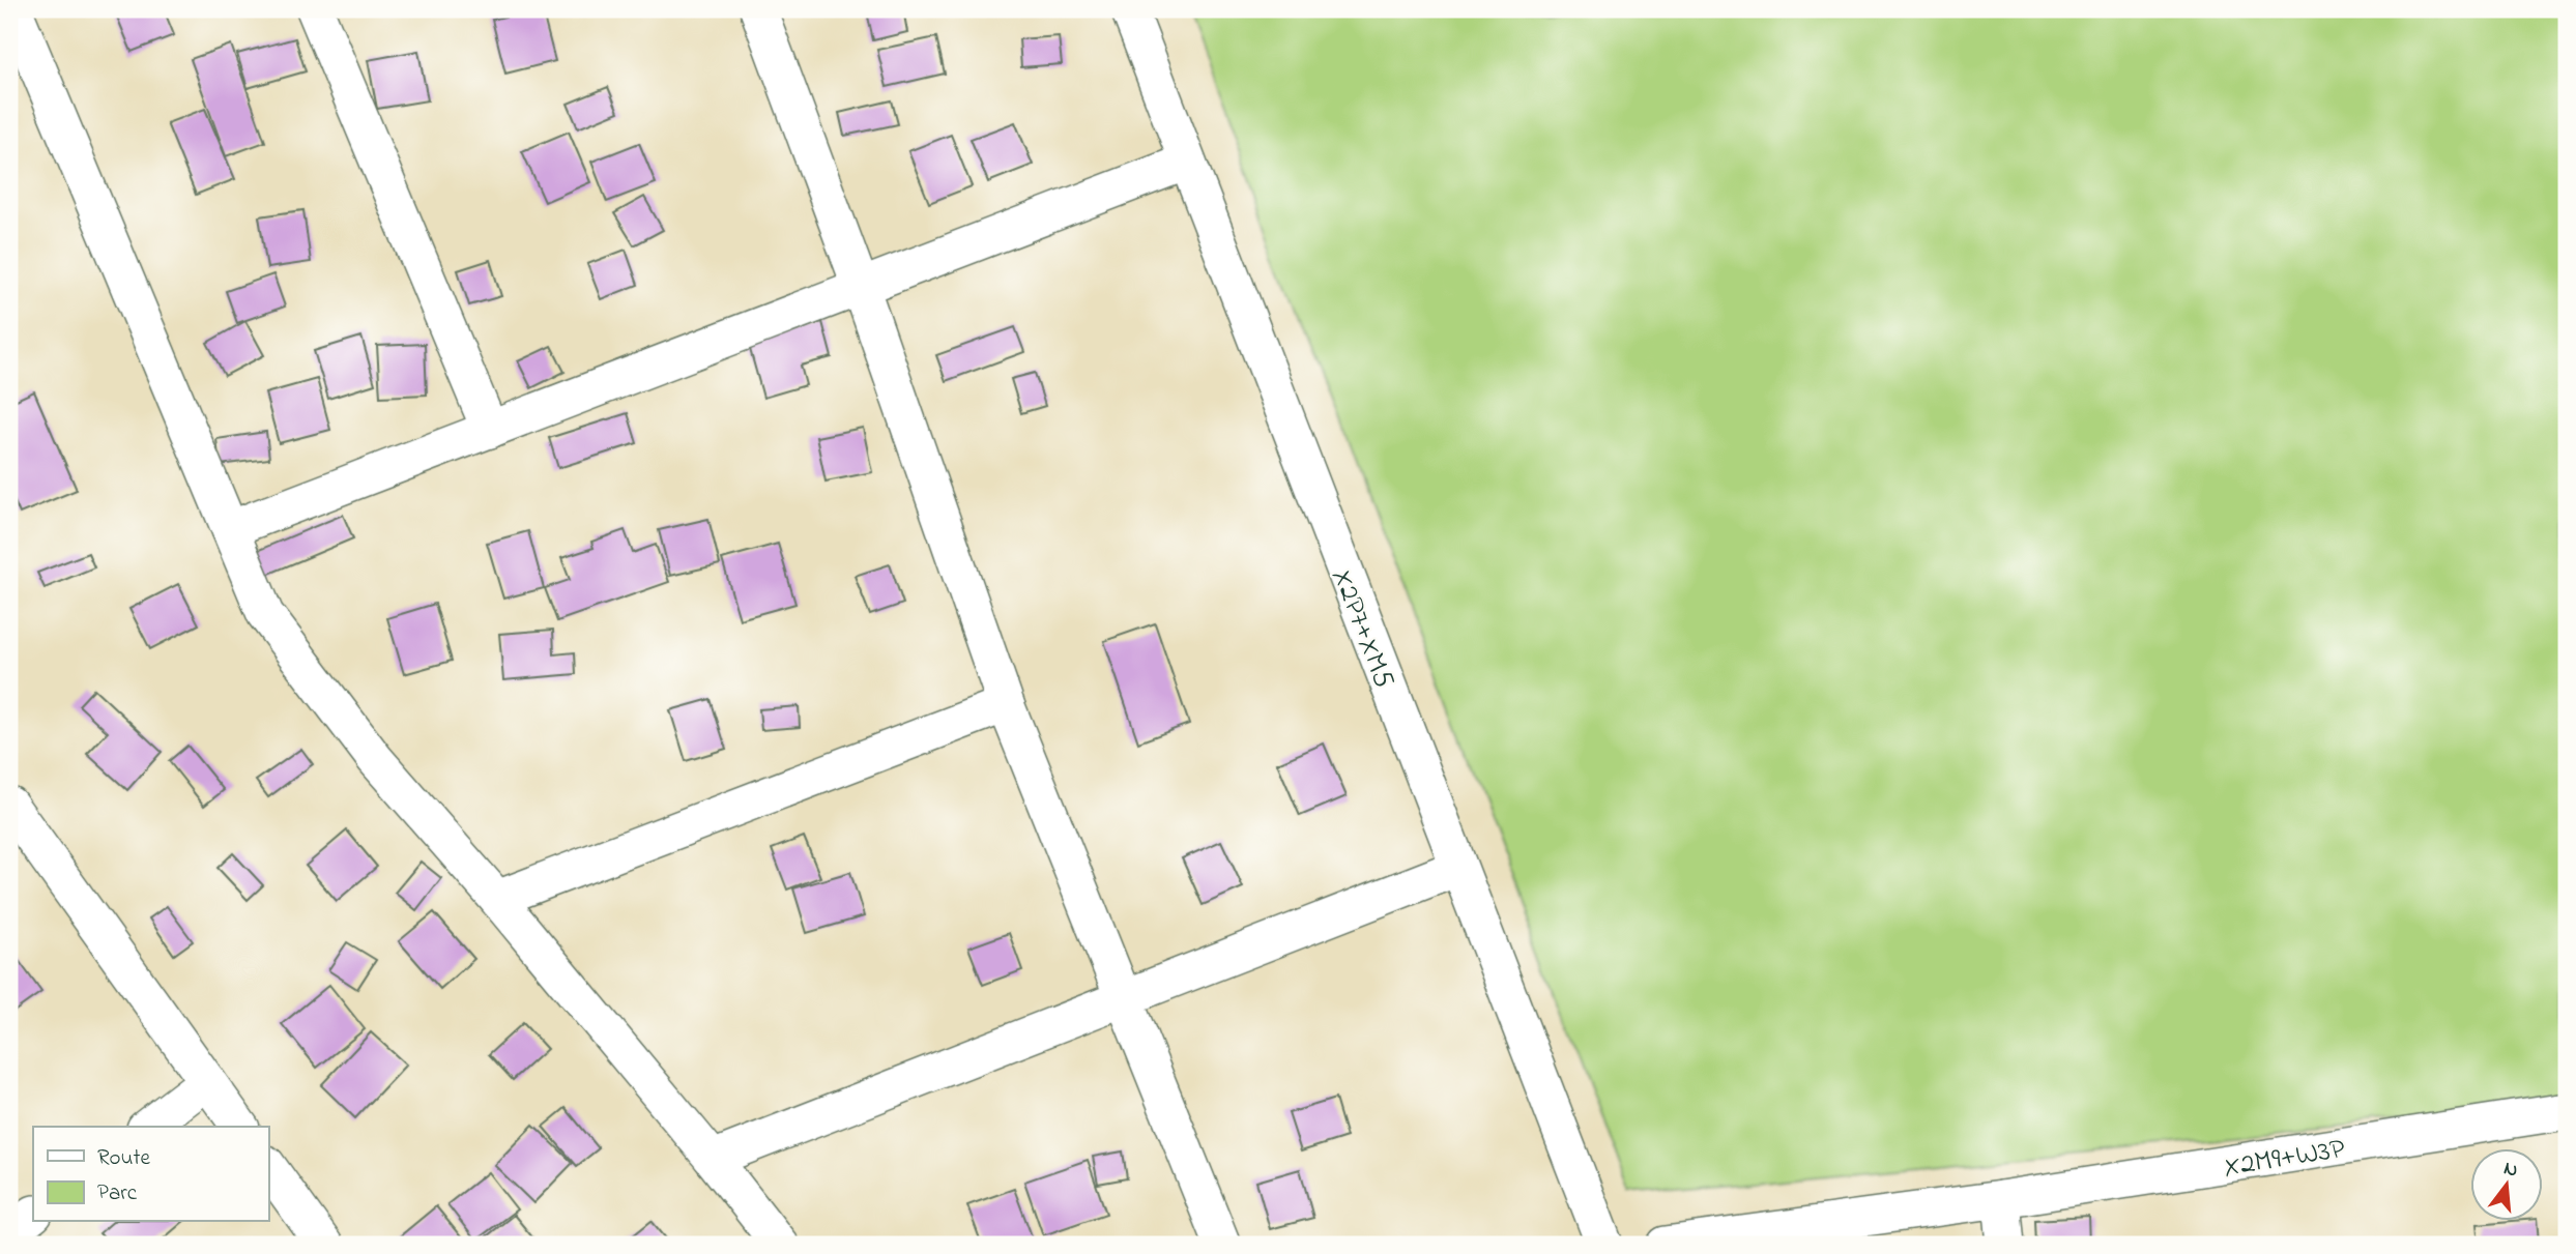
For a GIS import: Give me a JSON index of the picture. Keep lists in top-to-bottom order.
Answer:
{
  "streets": {
    "street": ["X2P7+XM5", "X2M9+W3P"]
  },
  "legend": ["Route", "Parc"],
  "north": "top"
}
